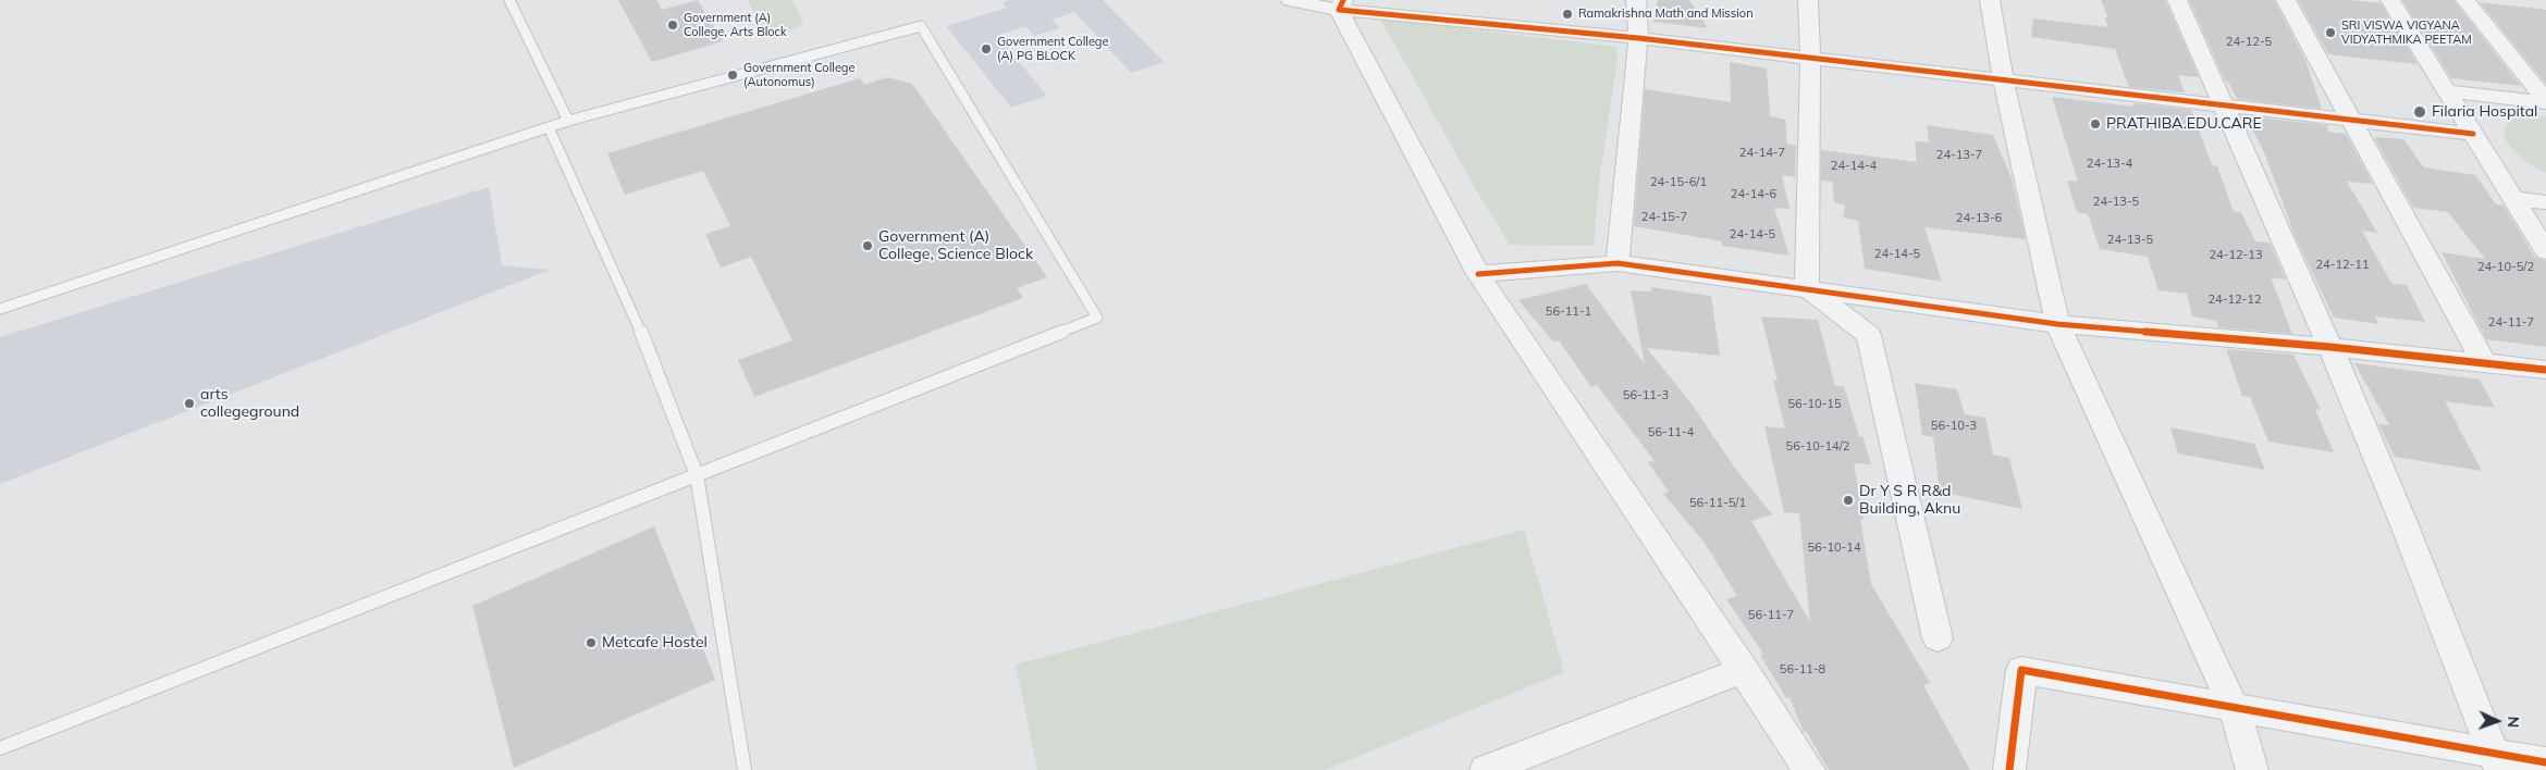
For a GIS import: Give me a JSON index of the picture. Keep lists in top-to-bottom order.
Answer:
{
  "places": [
    "Ramakrishna Math and Mission",
    "Government (A) College, Arts Block",
    "SRI VISWA VIGYANA VIDYATHMIKA PEETAM",
    "Government College (A) PG BLOCK",
    "Government College (Autonomus)",
    "Filaria Hospital",
    "PRATHIBA.EDU.CARE",
    "Government (A) College, Science Block",
    "arts collegeground",
    "Dr Y S R R&d Building, Aknu",
    "Metcafe Hostel"
  ],
  "house_numbers": [
    "24-12-5",
    "24-14-7",
    "24-13-7",
    "24-13-4",
    "24-14-4",
    "24-15-6/1",
    "24-14-6",
    "24-13-5",
    "24-15-7",
    "24-13-6",
    "24-14-5",
    "24-13-5",
    "24-14-5",
    "24-12-13",
    "24-12-11",
    "24-10-5/2",
    "24-12-12",
    "56-11-1",
    "24-11-7",
    "56-11-3",
    "56-10-15",
    "56-10-3",
    "56-11-4",
    "56-10-14/2",
    "56-11-5/1",
    "56-10-14",
    "56-11-7",
    "56-11-8"
  ],
  "north": "right"
}
